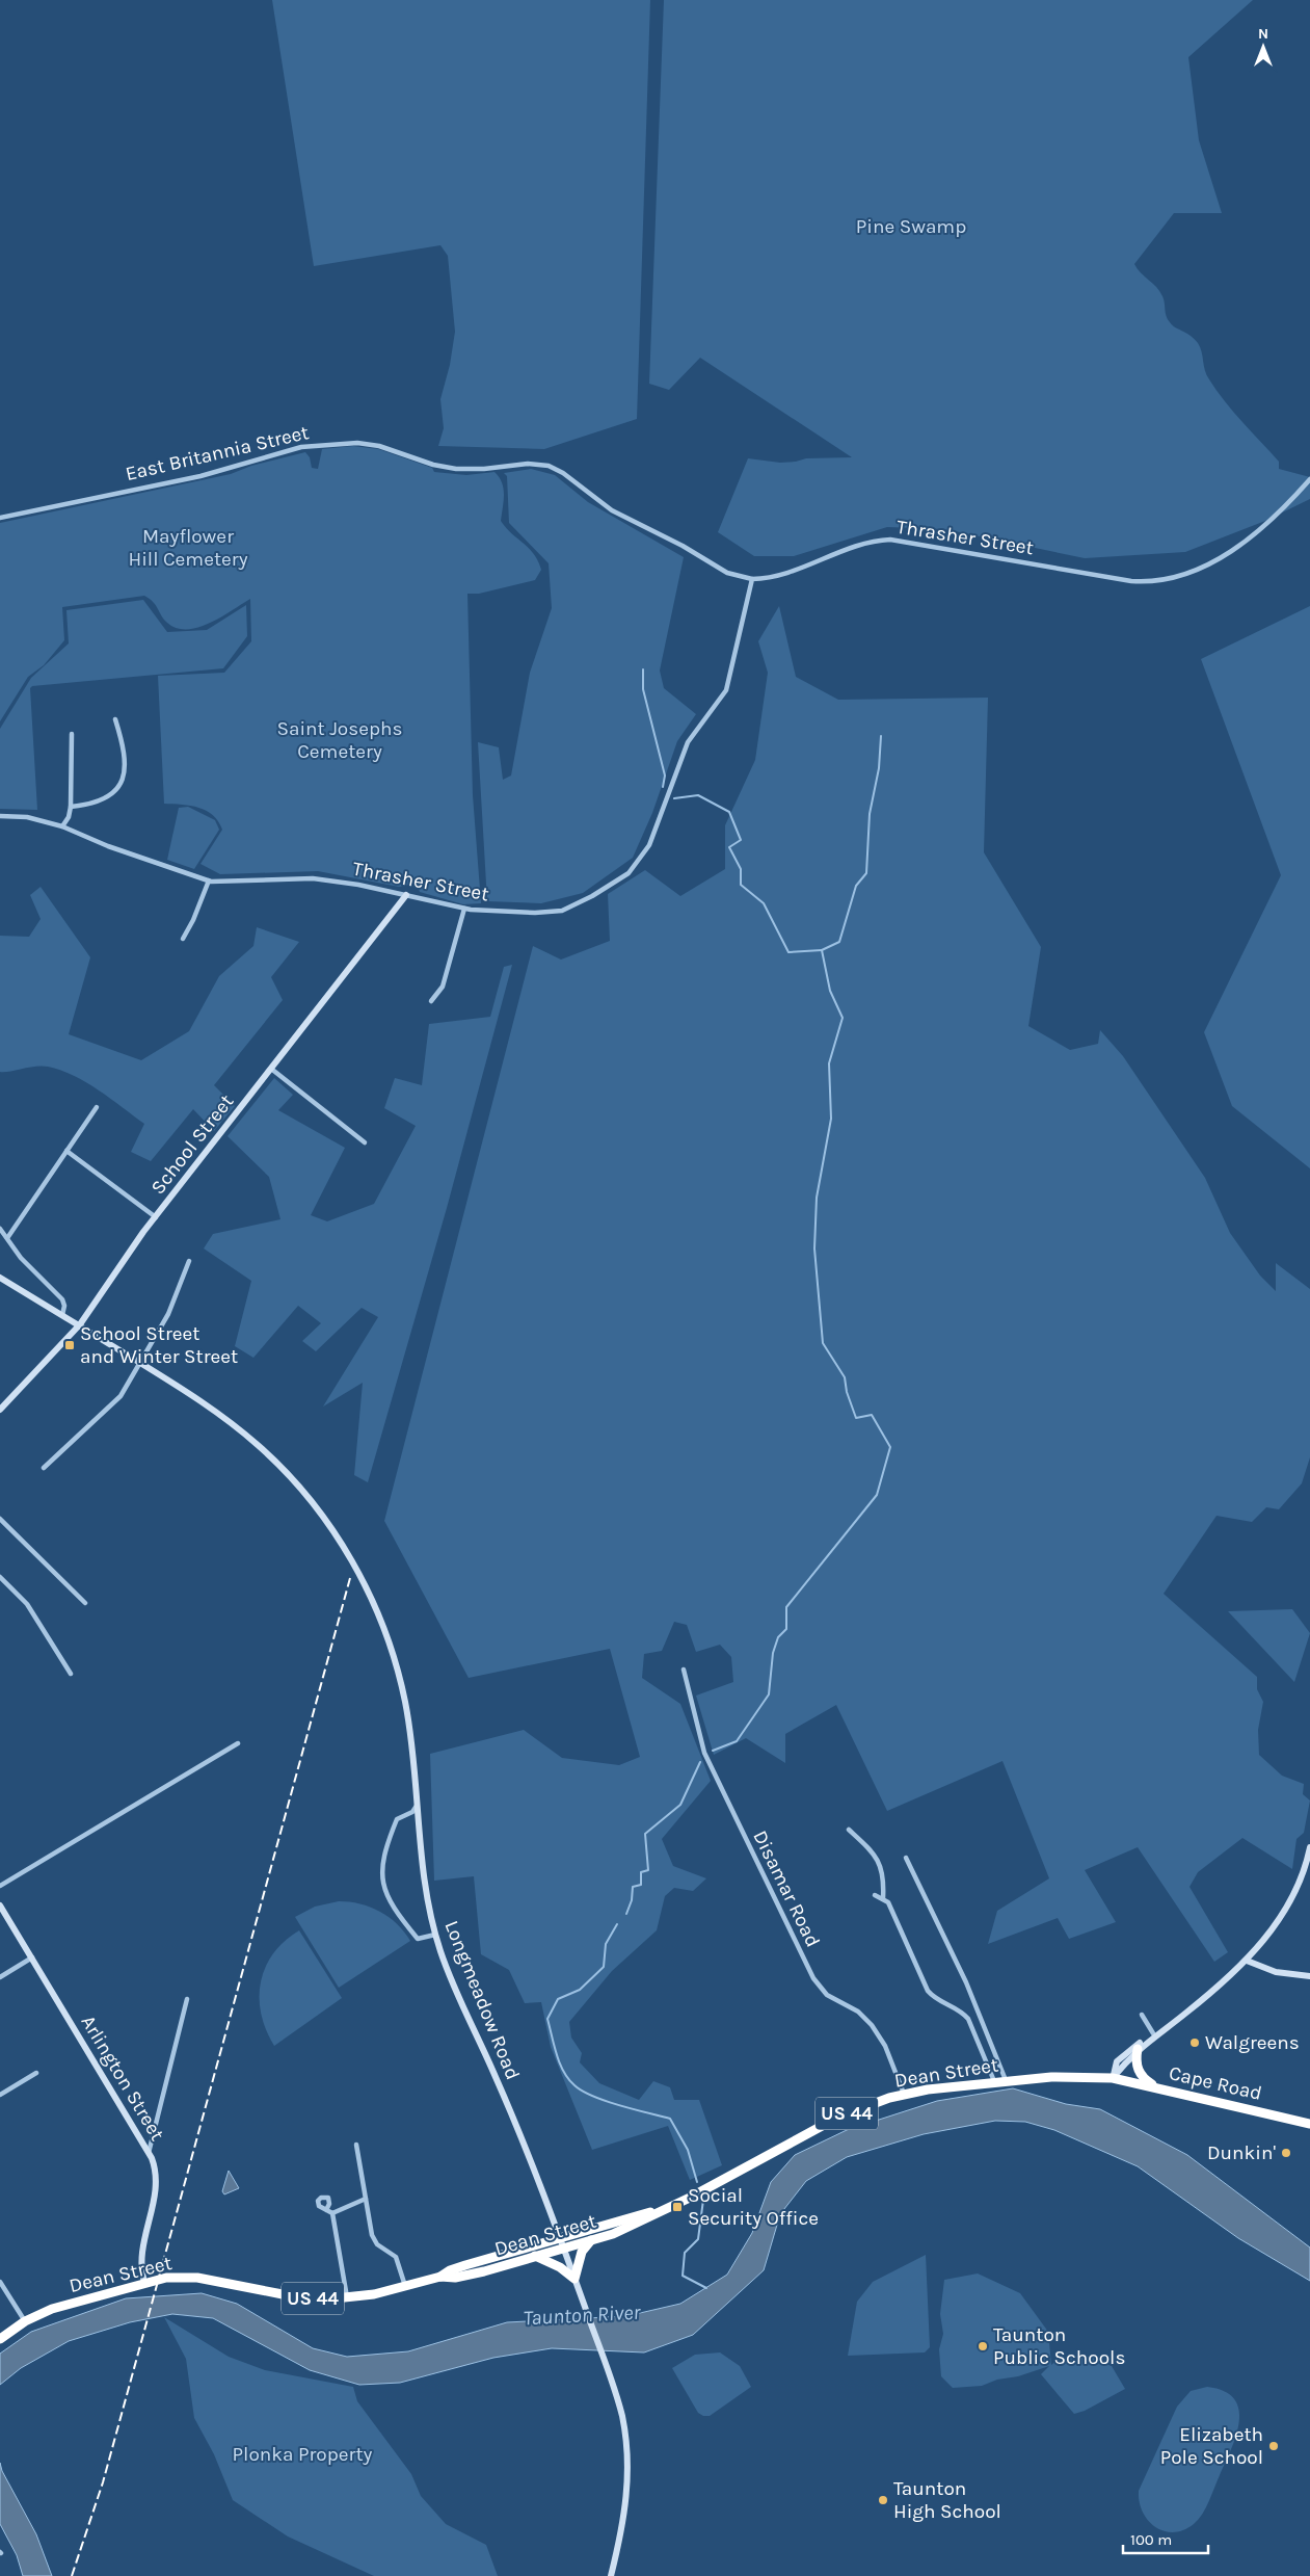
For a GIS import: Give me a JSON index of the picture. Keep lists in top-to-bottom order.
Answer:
{
  "streets": {
    "highway": ["Dean Street", "Cape Road", "US 44"],
    "street": [
      "East Britannia Street",
      "Thrasher Street",
      "School Street",
      "Disamar Road",
      "Longmeadow Road",
      "Arlington Street"
    ]
  },
  "crossings": [
    ["East Britannia Street", "Thrasher Street"],
    ["Thrasher Street", "School Street"],
    ["School Street", "Longmeadow Road"],
    ["Disamar Road", "Dean Street"],
    ["Longmeadow Road", "Dean Street"],
    ["Dean Street", "Arlington Street"],
    ["Dean Street", "Cape Road"]
  ],
  "water": ["Taunton River"],
  "parks": [
    "Pine Swamp",
    "Mayflower Hill Cemetery",
    "Saint Josephs Cemetery",
    "Plonka Property"
  ],
  "places": {
    "transit": ["School Street and Winter Street", "Social Security Office"],
    "other": [
      "Walgreens",
      "Dunkin'",
      "Taunton Public Schools",
      "Elizabeth Pole School",
      "Taunton High School"
    ]
  },
  "scale_bar": "100 m",
  "north": "top"
}
